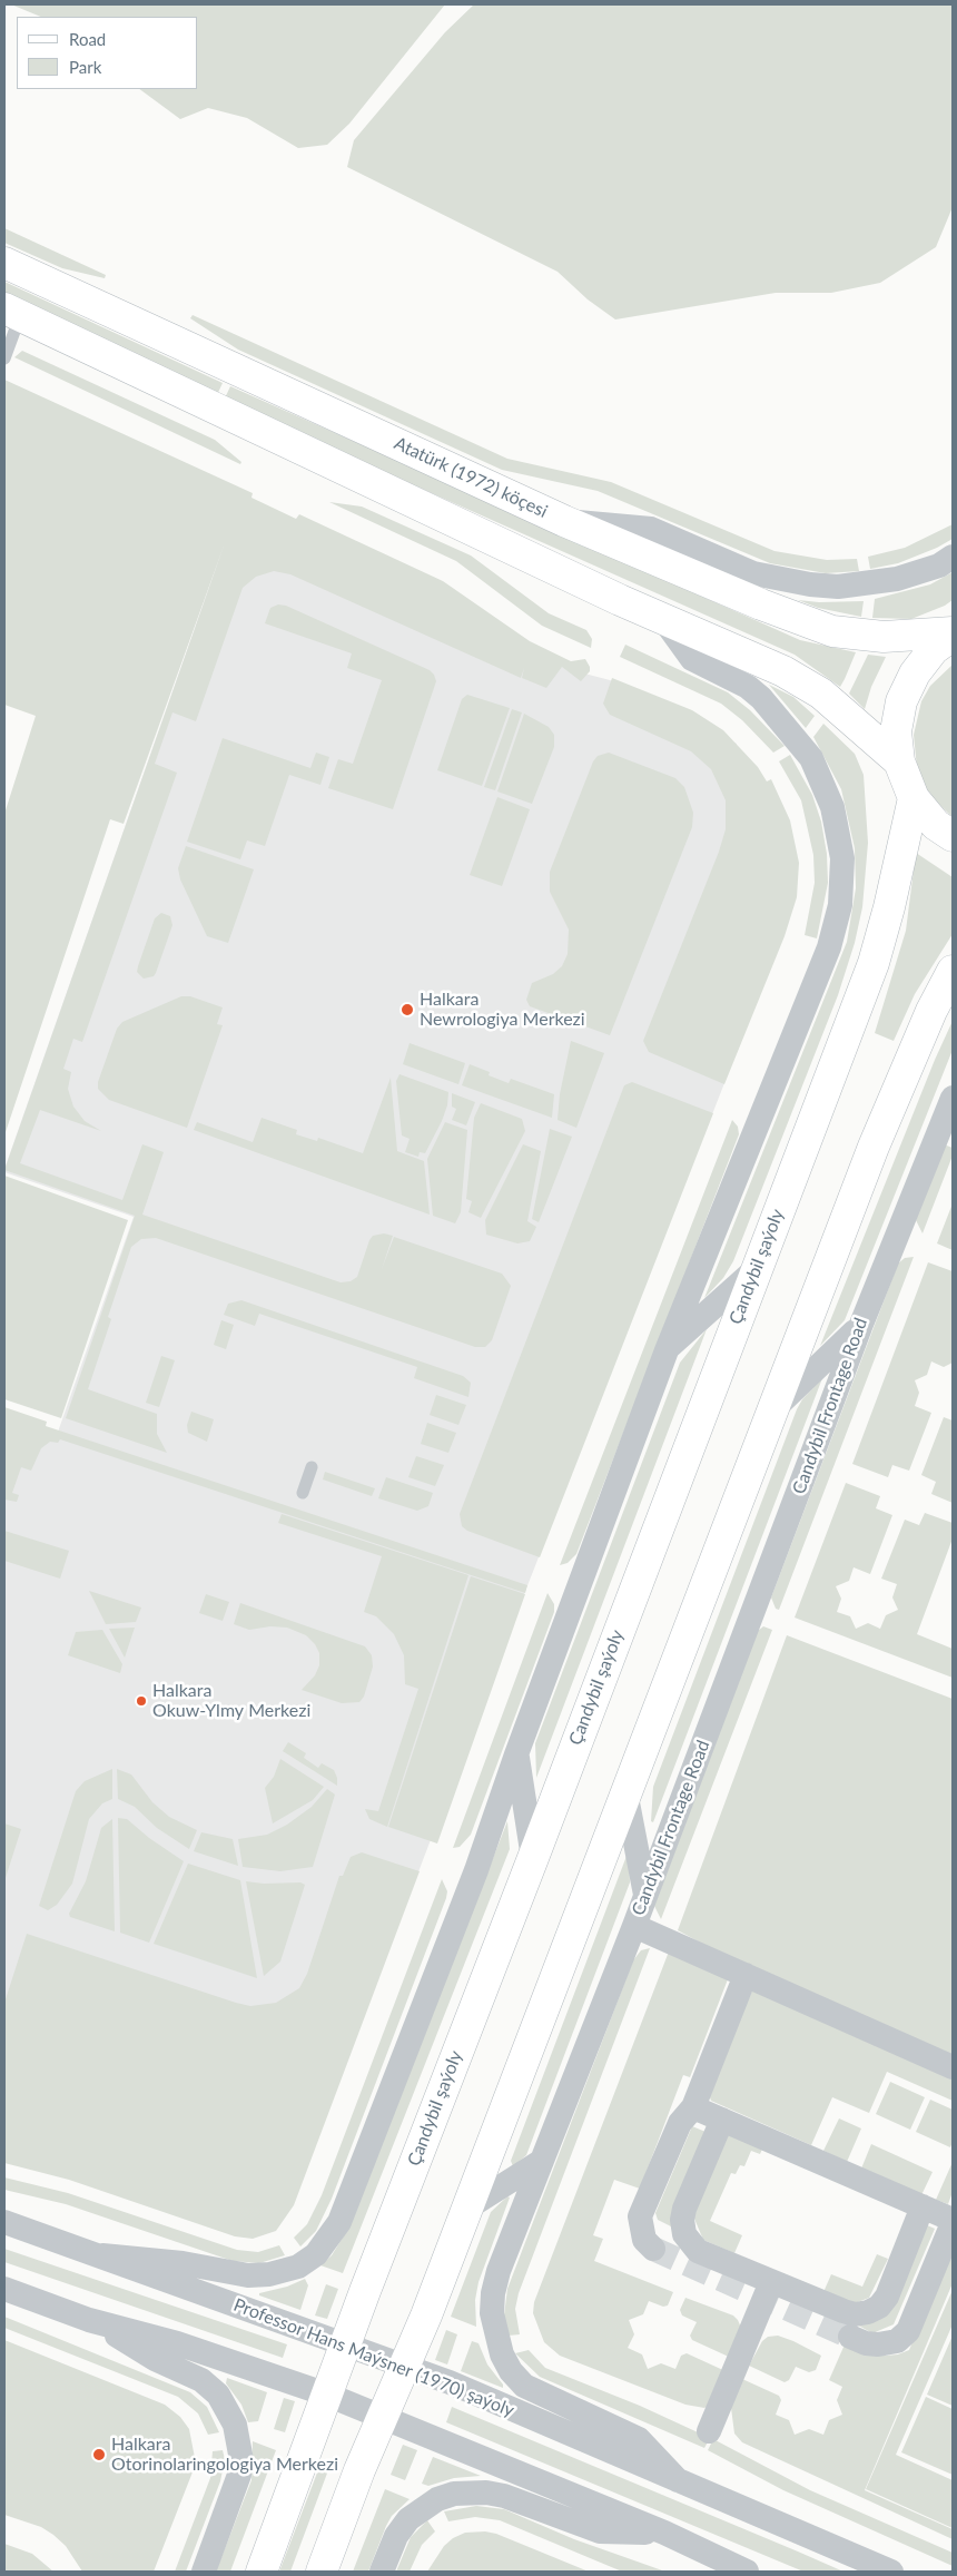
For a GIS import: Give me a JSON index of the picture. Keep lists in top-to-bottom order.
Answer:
{
  "streets": {
    "main road": ["Atatürk (1972) köçesi", "Çandybil şaýoly"],
    "street": ["Candybil Frontage Road", "Professor Hans Maýsner (1970) şaýoly"]
  },
  "crossings": [
    ["Çandybil şaýoly", "Professor Hans Maýsner (1970) şaýoly"],
    ["Candybil Frontage Road", "Professor Hans Maýsner (1970) şaýoly"]
  ],
  "places": ["Halkara Newrologiya Merkezi", "Halkara Okuw-Ylmy Merkezi", "Halkara Otorinolaringologiya Merkezi"],
  "legend": ["Road", "Park"]
}
